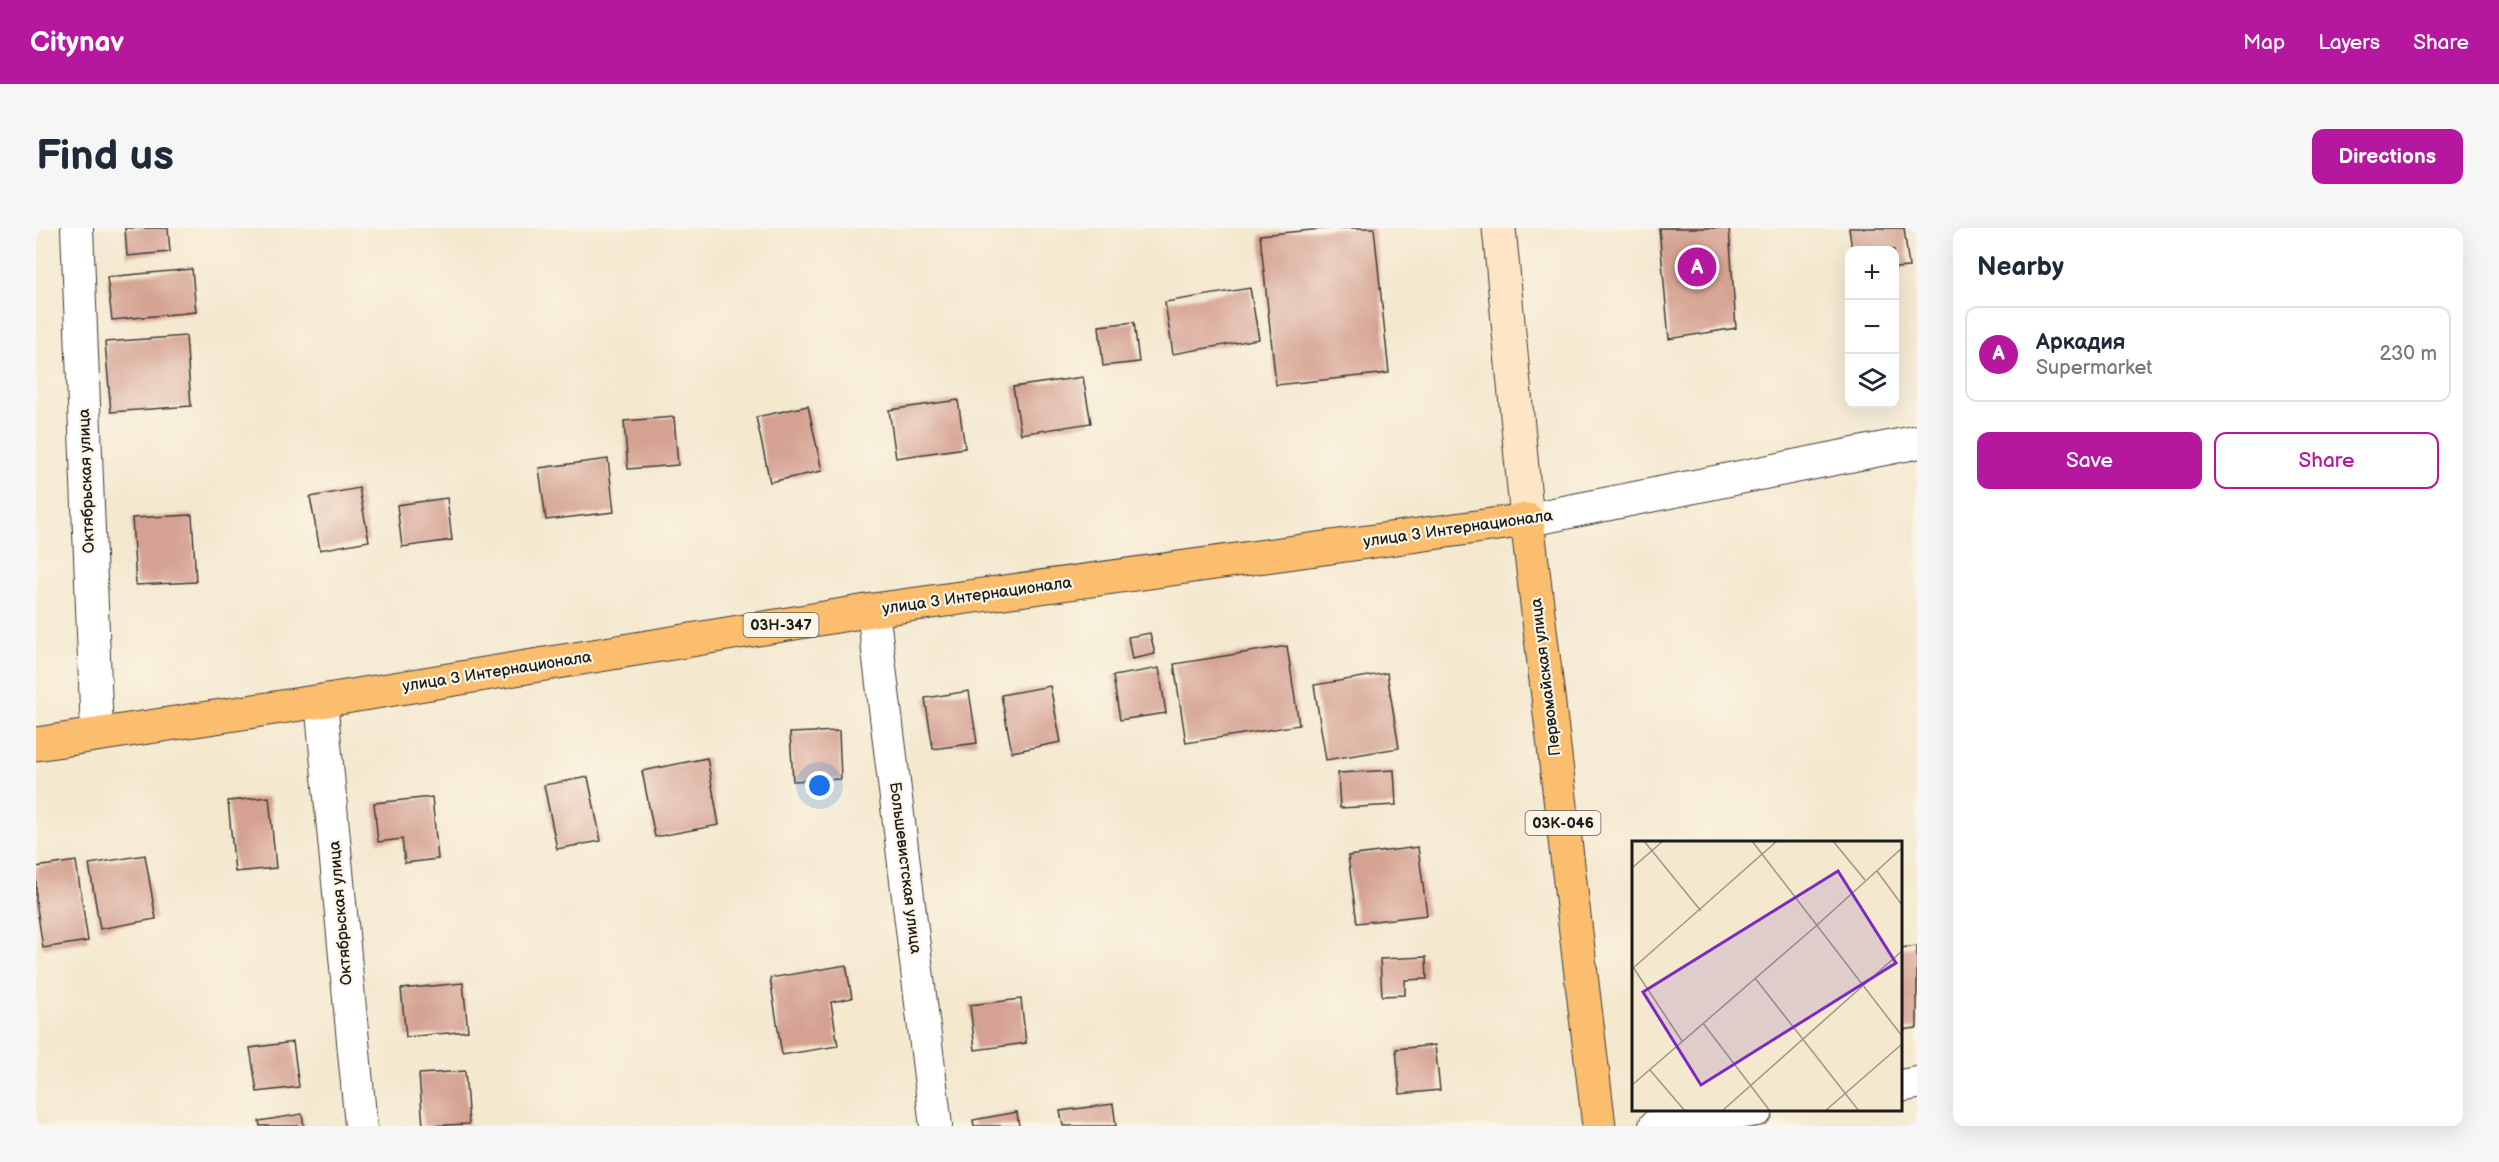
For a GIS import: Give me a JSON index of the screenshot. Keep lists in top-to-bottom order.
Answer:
{
  "streets": {
    "main road": [
      "улица 3 Интернационала",
      "03Н-347",
      "Первомайская улица",
      "03К-046"
    ],
    "street": ["Октябрьская улица", "Большевистская улица"]
  },
  "crossings": [
    ["Октябрьская улица", "улица 3 Интернационала"],
    ["улица 3 Интернационала", "Первомайская улица"],
    ["улица 3 Интернационала", "Большевистская улица"]
  ],
  "page": {
    "header": "Citynav",
    "nav": ["Map", "Layers", "Share"],
    "buttons": [
      "Directions",
      ["Save", "Share"]
    ],
    "title": "Find us",
    "heading": "Nearby",
    "pins": "A",
    "map_buttons": ["+", "−"],
    "list": [
      {
        "mark": "A",
        "name": "Аркадия",
        "note": "Supermarket",
        "value": "230 m"
      }
    ]
  }
}
